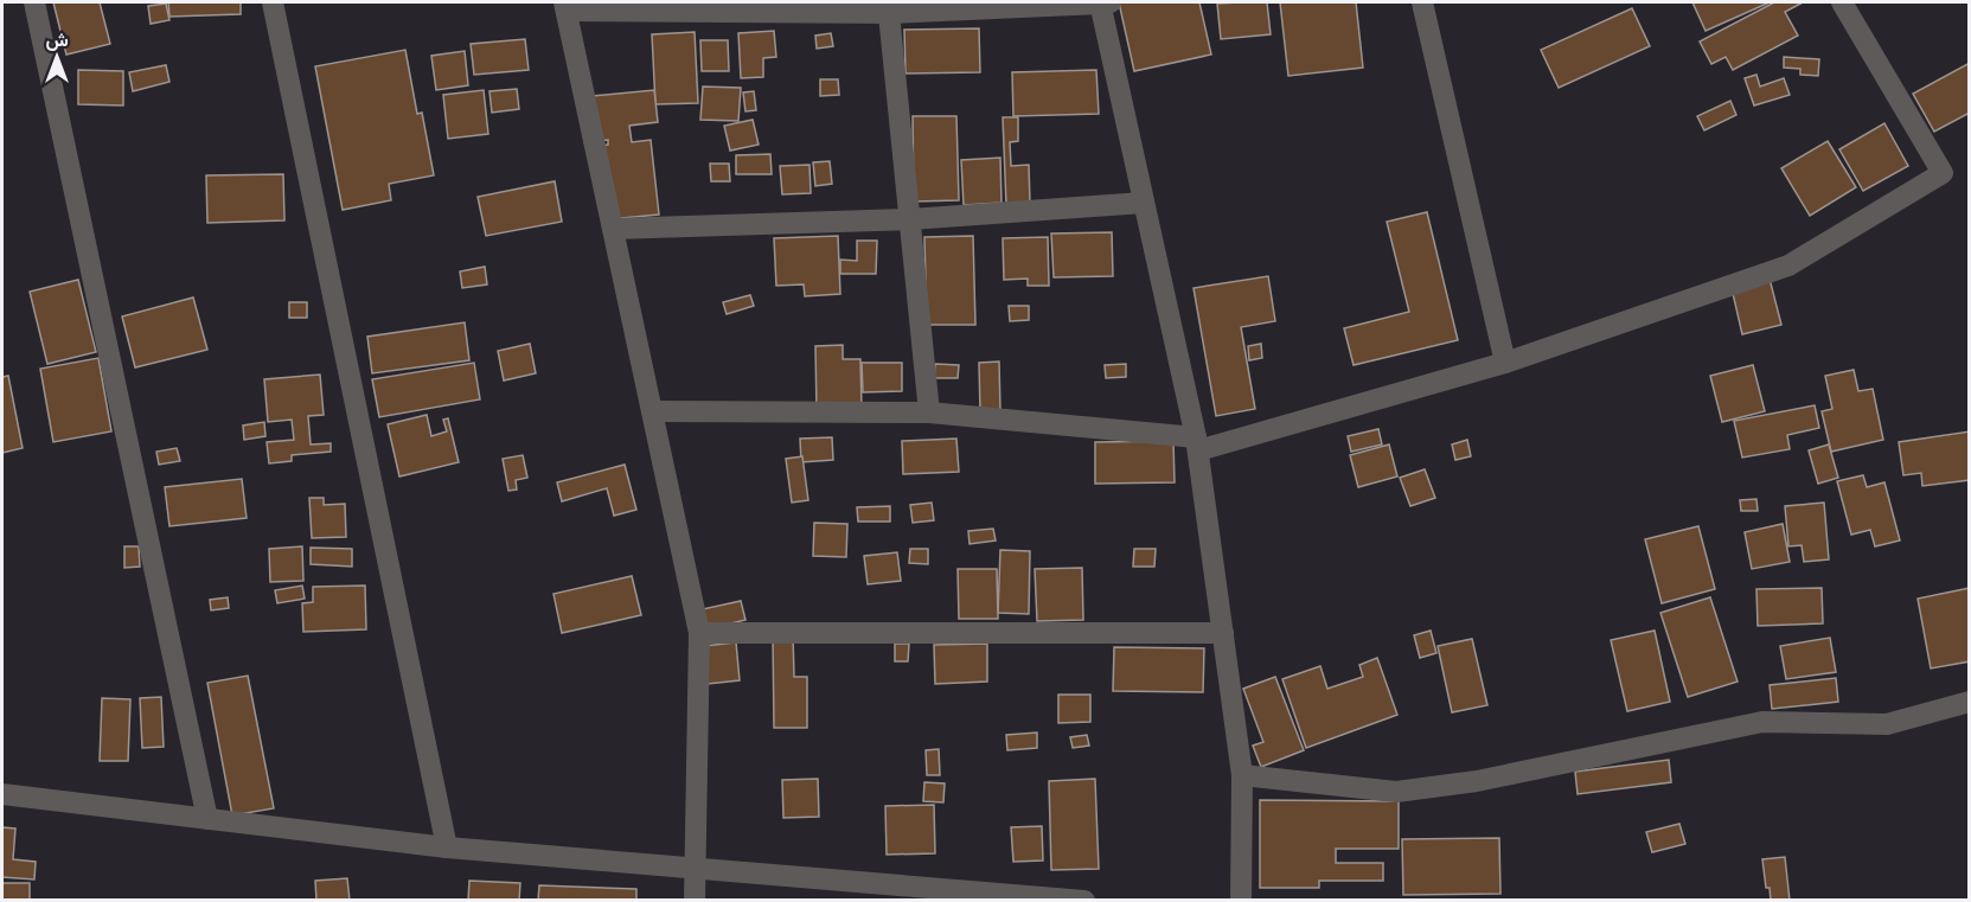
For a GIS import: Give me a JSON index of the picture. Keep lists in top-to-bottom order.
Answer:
{
  "north": "top"
}
